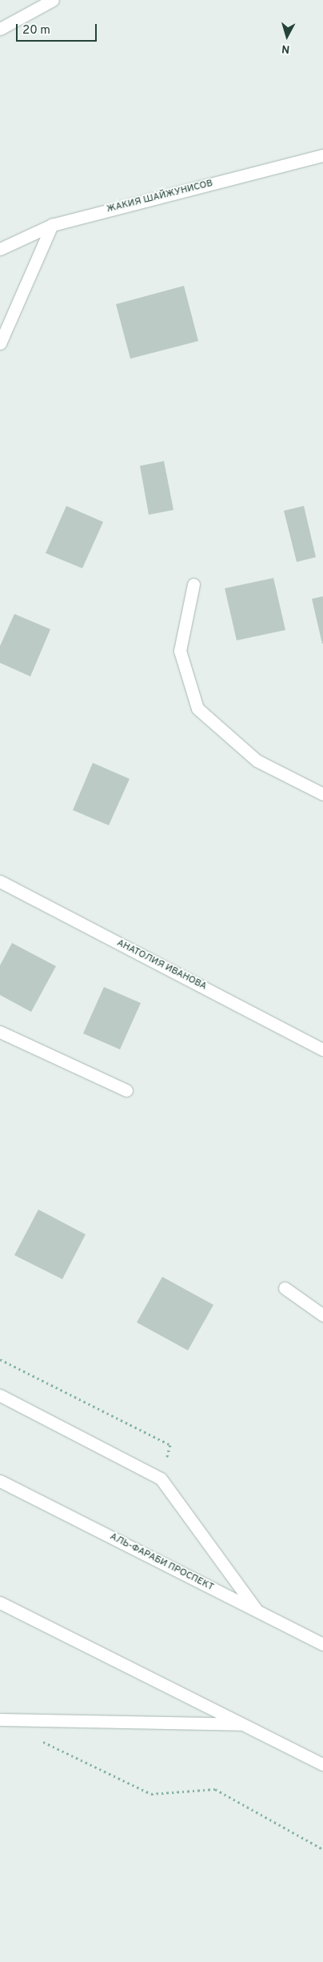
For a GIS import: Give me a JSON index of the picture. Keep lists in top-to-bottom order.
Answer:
{
  "streets": {
    "street": ["ЖАКИЯ ШАЙЖУНИСОВ", "АНАТОЛИЯ ИВАНОВА", "АЛЬ-ФАРАБИ ПРОСПЕКТ"]
  },
  "scale_bar": "20 m",
  "north": "bottom"
}
